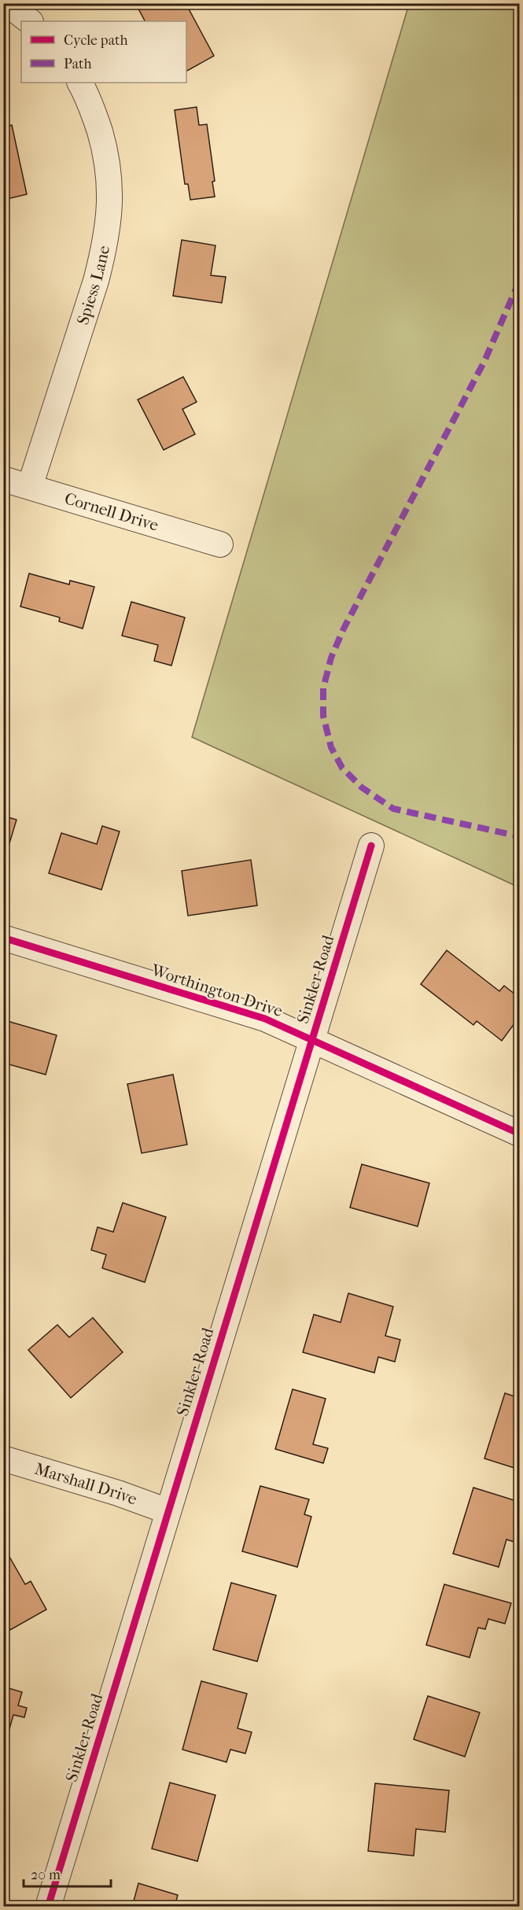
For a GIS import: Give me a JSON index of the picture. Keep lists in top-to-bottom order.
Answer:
{
  "streets": {
    "street": [
      "Spiess Lane",
      "Cornell Drive",
      "Sinkler Road",
      "Worthington Drive",
      "Marshall Drive"
    ]
  },
  "crossings": [
    ["Spiess Lane", "Cornell Drive"],
    ["Sinkler Road", "Worthington Drive"],
    ["Sinkler Road", "Marshall Drive"]
  ],
  "legend": ["Cycle path", "Path"],
  "scale_bar": "20 m"
}
